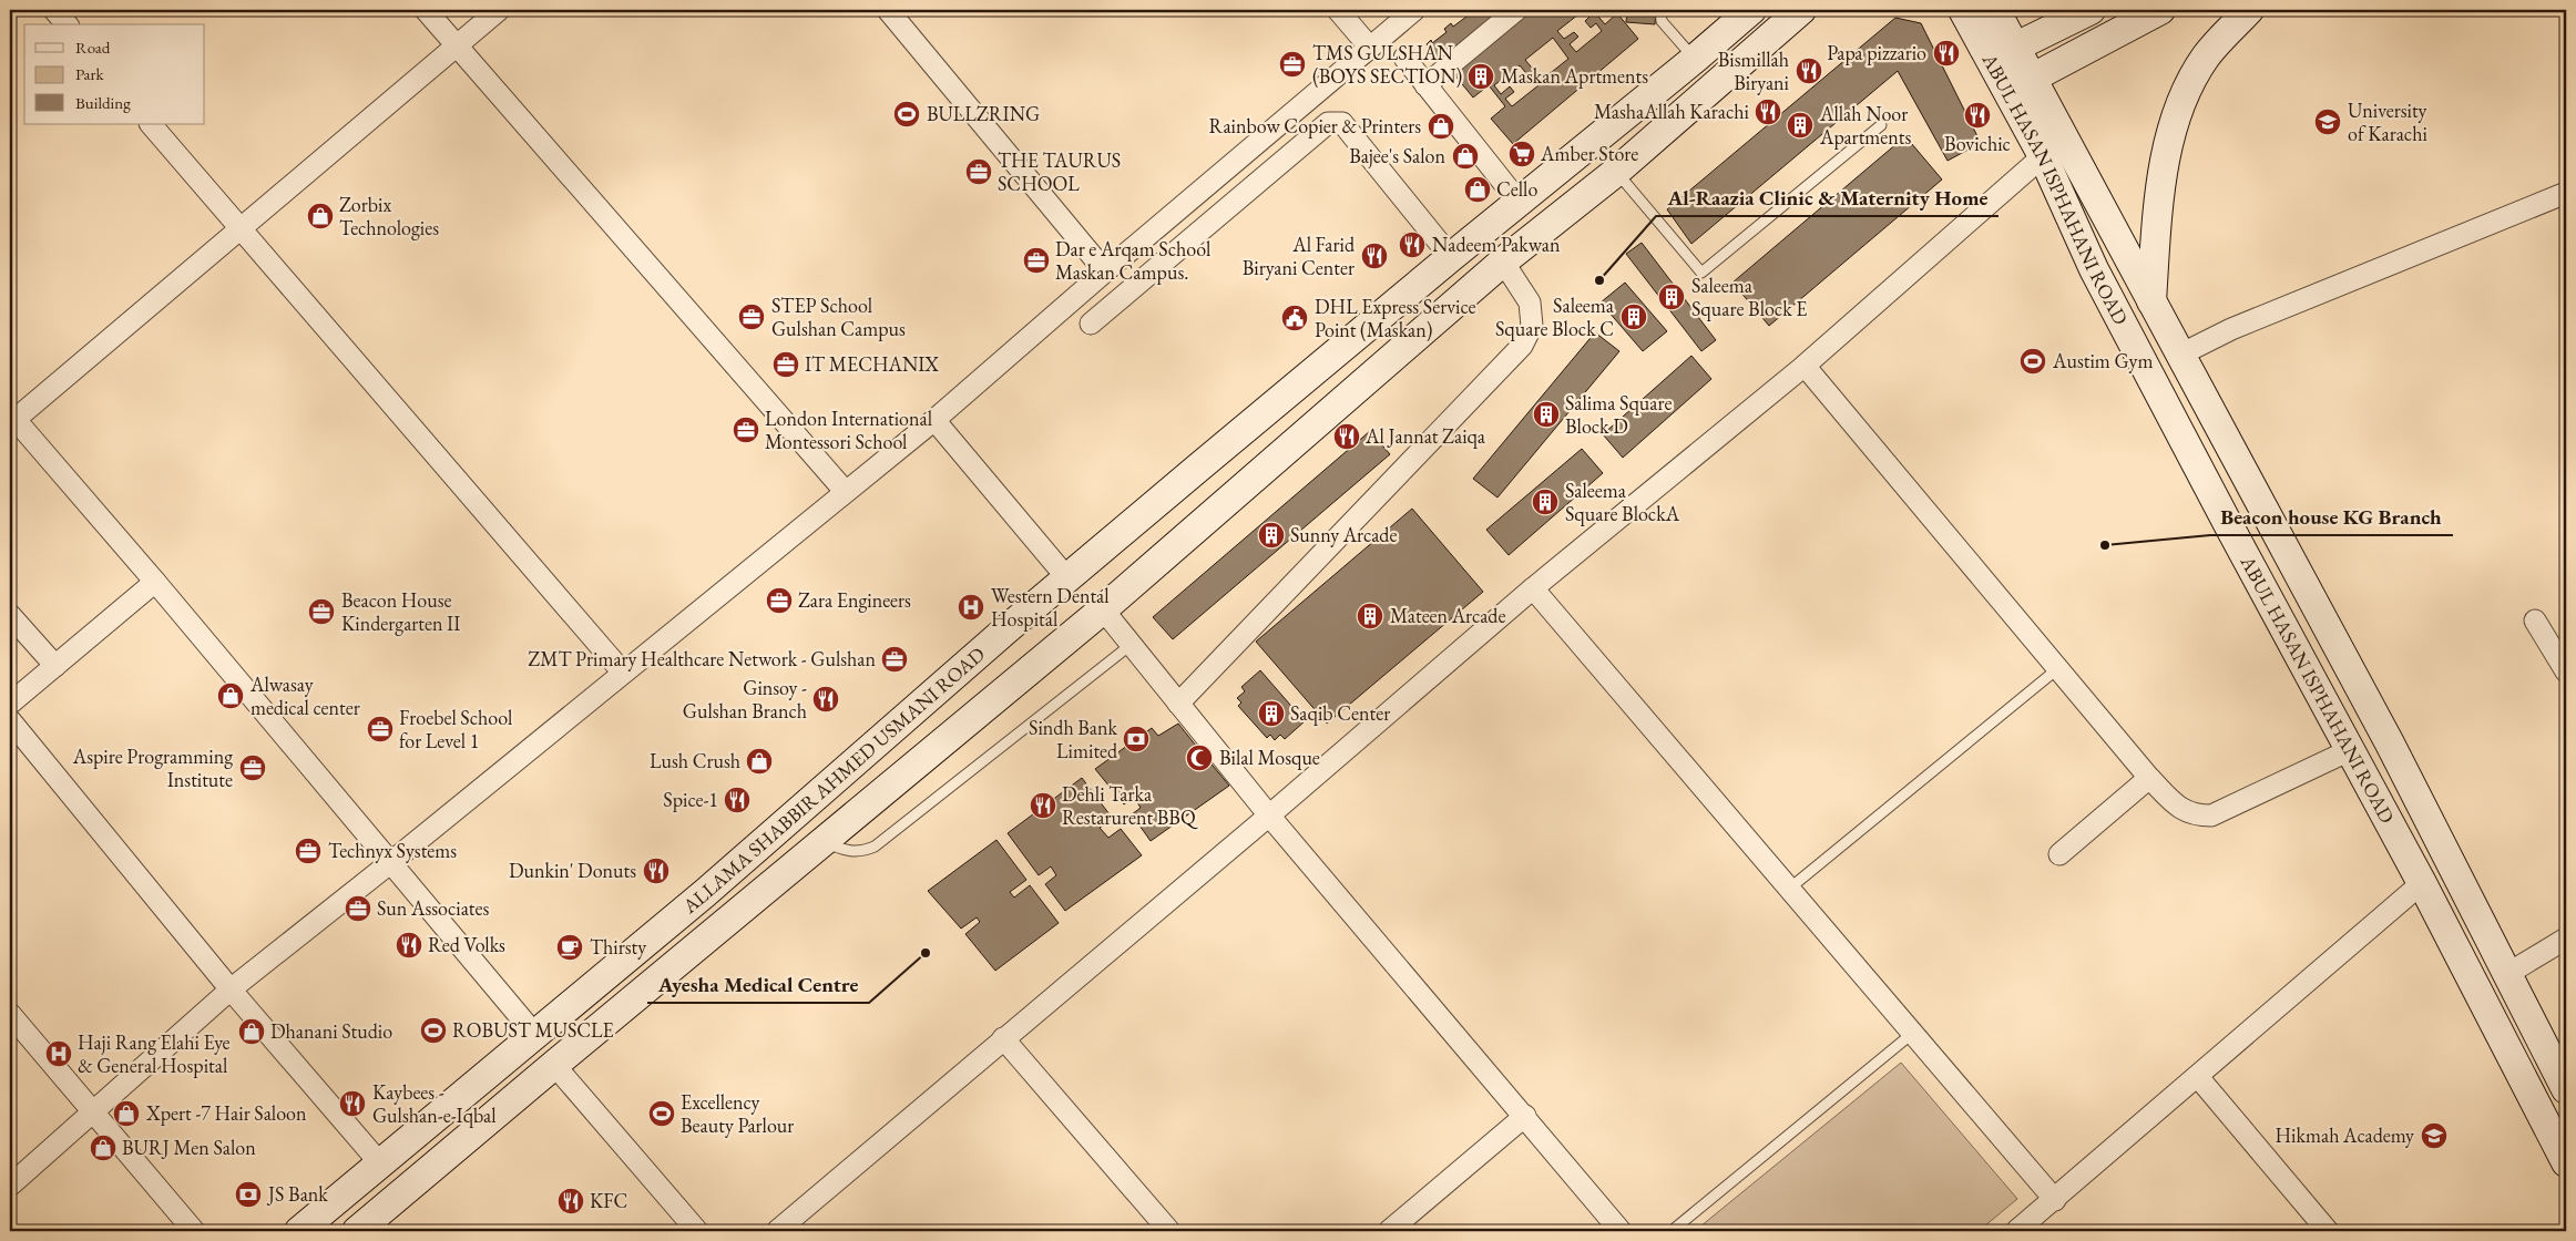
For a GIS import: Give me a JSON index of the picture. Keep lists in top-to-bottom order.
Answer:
{
  "streets": {
    "main road": ["ABUL HASAN ISPHAHANI ROAD", "ALLAMA SHABBIR AHMED USMANI ROAD"]
  },
  "places": {
    "restaurant": [
      "Papa pizzario",
      "Bismillah Biryani",
      "MashaAllah Karachi",
      "Bovichic",
      "Nadeem Pakwan",
      "Al Farid Biryani Center",
      "Al Jannat Zaiqa",
      "Ginsoy - Gulshan Branch",
      "Spice-1",
      "Dehli Tarka Restarurent BBQ",
      "Dunkin' Donuts",
      "Red Volks",
      "Kaybees - Gulshan-e-Iqbal",
      "KFC"
    ],
    "office": [
      "TMS GULSHAN (BOYS SECTION)",
      "THE TAURUS SCHOOL",
      "Dar e Arqam School Maskan Campus.",
      "STEP School Gulshan Campus",
      "IT MECHANIX",
      "London International Montessori School",
      "Zara Engineers",
      "Beacon House Kindergarten II",
      "ZMT Primary Healthcare Network - Gulshan",
      "Froebel School for Level 1",
      "Aspire Programming Institute",
      "Technyx Systems",
      "Sun Associates"
    ],
    "building": [
      "Maskan Aprtments",
      "Allah Noor Apartments",
      "Saleema Square Block E",
      "Saleema Square Block C",
      "Salima Square Block D",
      "Saleema Square BlockA",
      "Sunny Arcade",
      "Mateen Arcade",
      "Saqib Center"
    ],
    "sports": [
      "BULLZRING",
      "Austim Gym",
      "ROBUST MUSCLE",
      "Excellency Beauty Parlour"
    ],
    "school or university": ["University of Karachi", "Hikmah Academy"],
    "shop": [
      "Rainbow Copier & Printers",
      "Bajee's Salon",
      "Cello",
      "Zorbix Technologies",
      "Alwasay medical center",
      "Lush Crush",
      "Dhanani Studio",
      "Xpert -7 Hair Saloon",
      "BURJ Men Salon"
    ],
    "supermarket": ["Amber Store"],
    "other": ["Al-Raazia Clinic & Maternity Home", "Beacon house KG Branch", "Ayesha Medical Centre"],
    "public building": ["DHL Express Service Point (Maskan)"],
    "hospital": ["Western Dental Hospital", "Haji Rang Elahi Eye & General Hospital"],
    "bank": ["Sindh Bank Limited", "JS Bank"],
    "mosque": ["Bilal Mosque"],
    "cafe": ["Thirsty"]
  },
  "legend": ["Road", "Park", "Building"]
}
